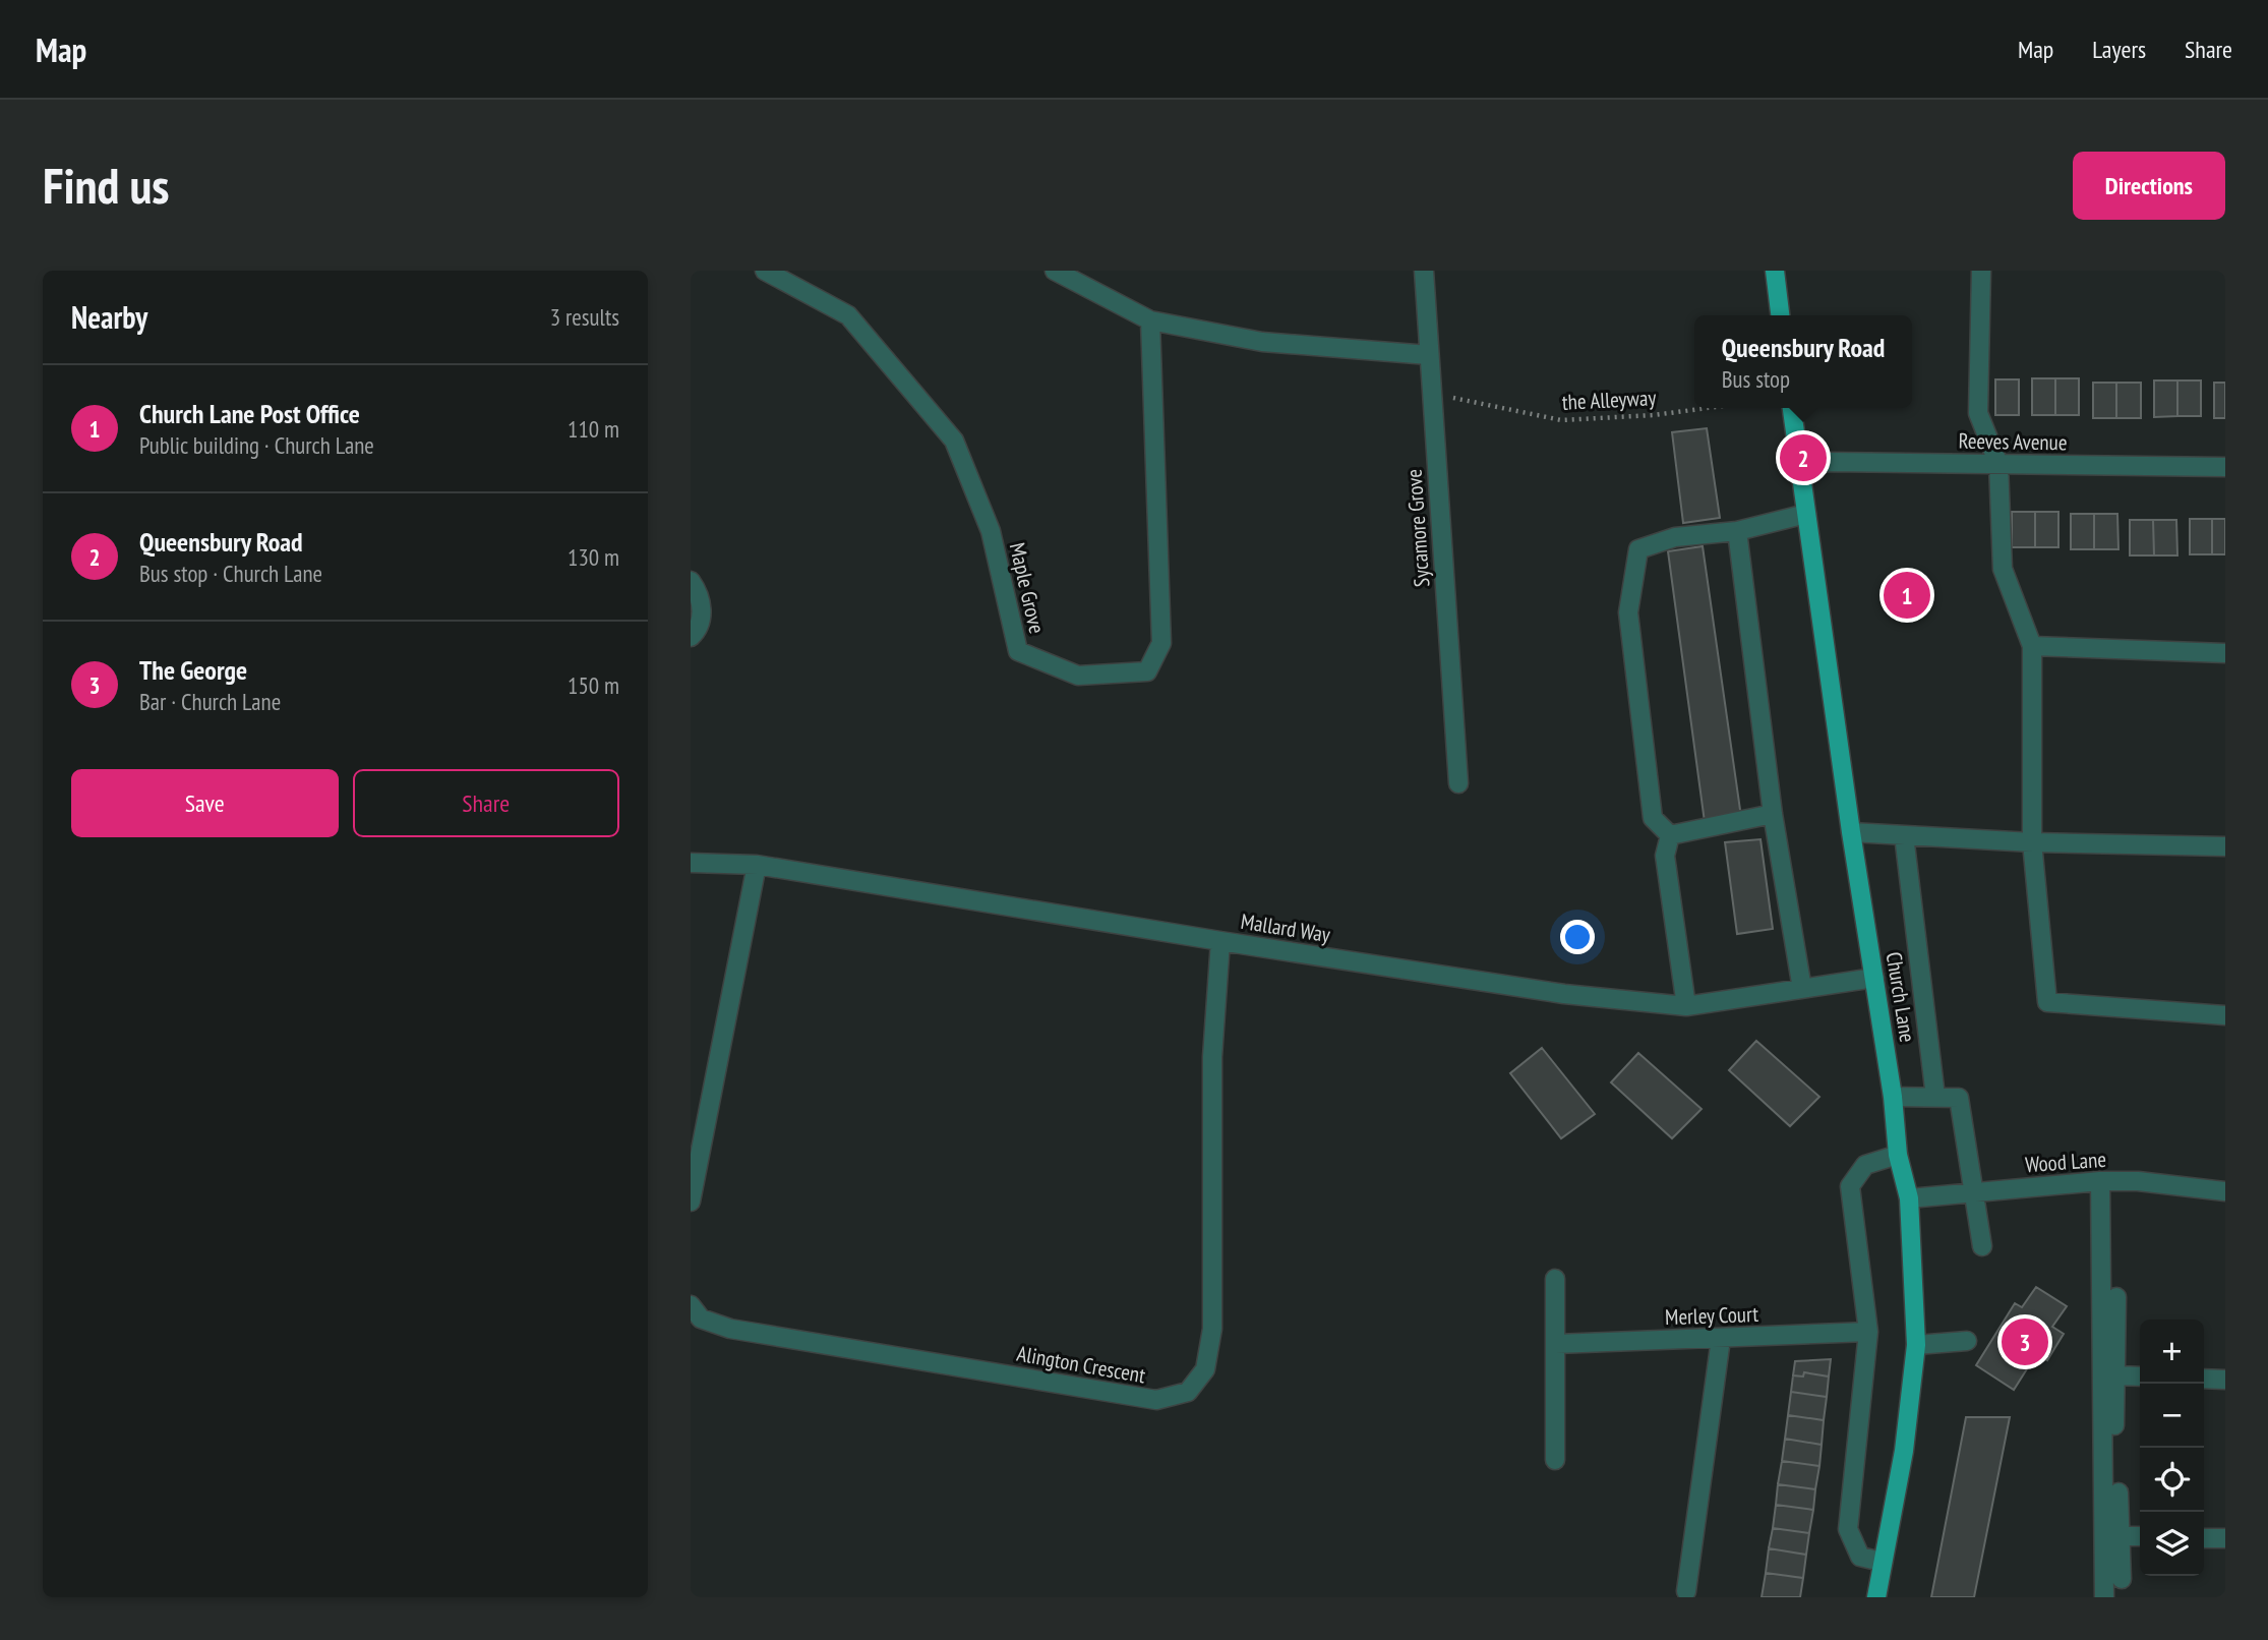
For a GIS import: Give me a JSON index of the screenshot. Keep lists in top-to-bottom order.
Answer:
{
  "streets": {
    "main road": ["Church Lane"],
    "street": [
      "Reeves Avenue",
      "Sycamore Grove",
      "Maple Grove",
      "Mallard Way",
      "Wood Lane",
      "Merley Court",
      "Alington Crescent"
    ],
    "path": ["the Alleyway"]
  },
  "crossings": [
    ["the Alleyway", "Sycamore Grove"],
    ["Reeves Avenue", "Church Lane"],
    ["Mallard Way", "Church Lane"],
    ["Mallard Way", "Alington Crescent"],
    ["Church Lane", "Wood Lane"]
  ],
  "page": {
    "header": "Map",
    "nav": ["Map", "Layers", "Share"],
    "buttons": [
      "Directions",
      ["Save", "Share"]
    ],
    "title": "Find us",
    "heading": ["Nearby", "3 results"],
    "popup": ["Queensbury Road", "Bus stop"],
    "list": [
      {
        "mark": "1",
        "name": "Church Lane Post Office",
        "note": "Public building · Church Lane",
        "value": "110 m"
      },
      {
        "mark": "2",
        "name": "Queensbury Road",
        "note": "Bus stop · Church Lane",
        "value": "130 m"
      },
      {
        "mark": "3",
        "name": "The George",
        "note": "Bar · Church Lane",
        "value": "150 m"
      }
    ],
    "pins": ["2", "1", "3"],
    "map_buttons": ["+", "−"]
  }
}
